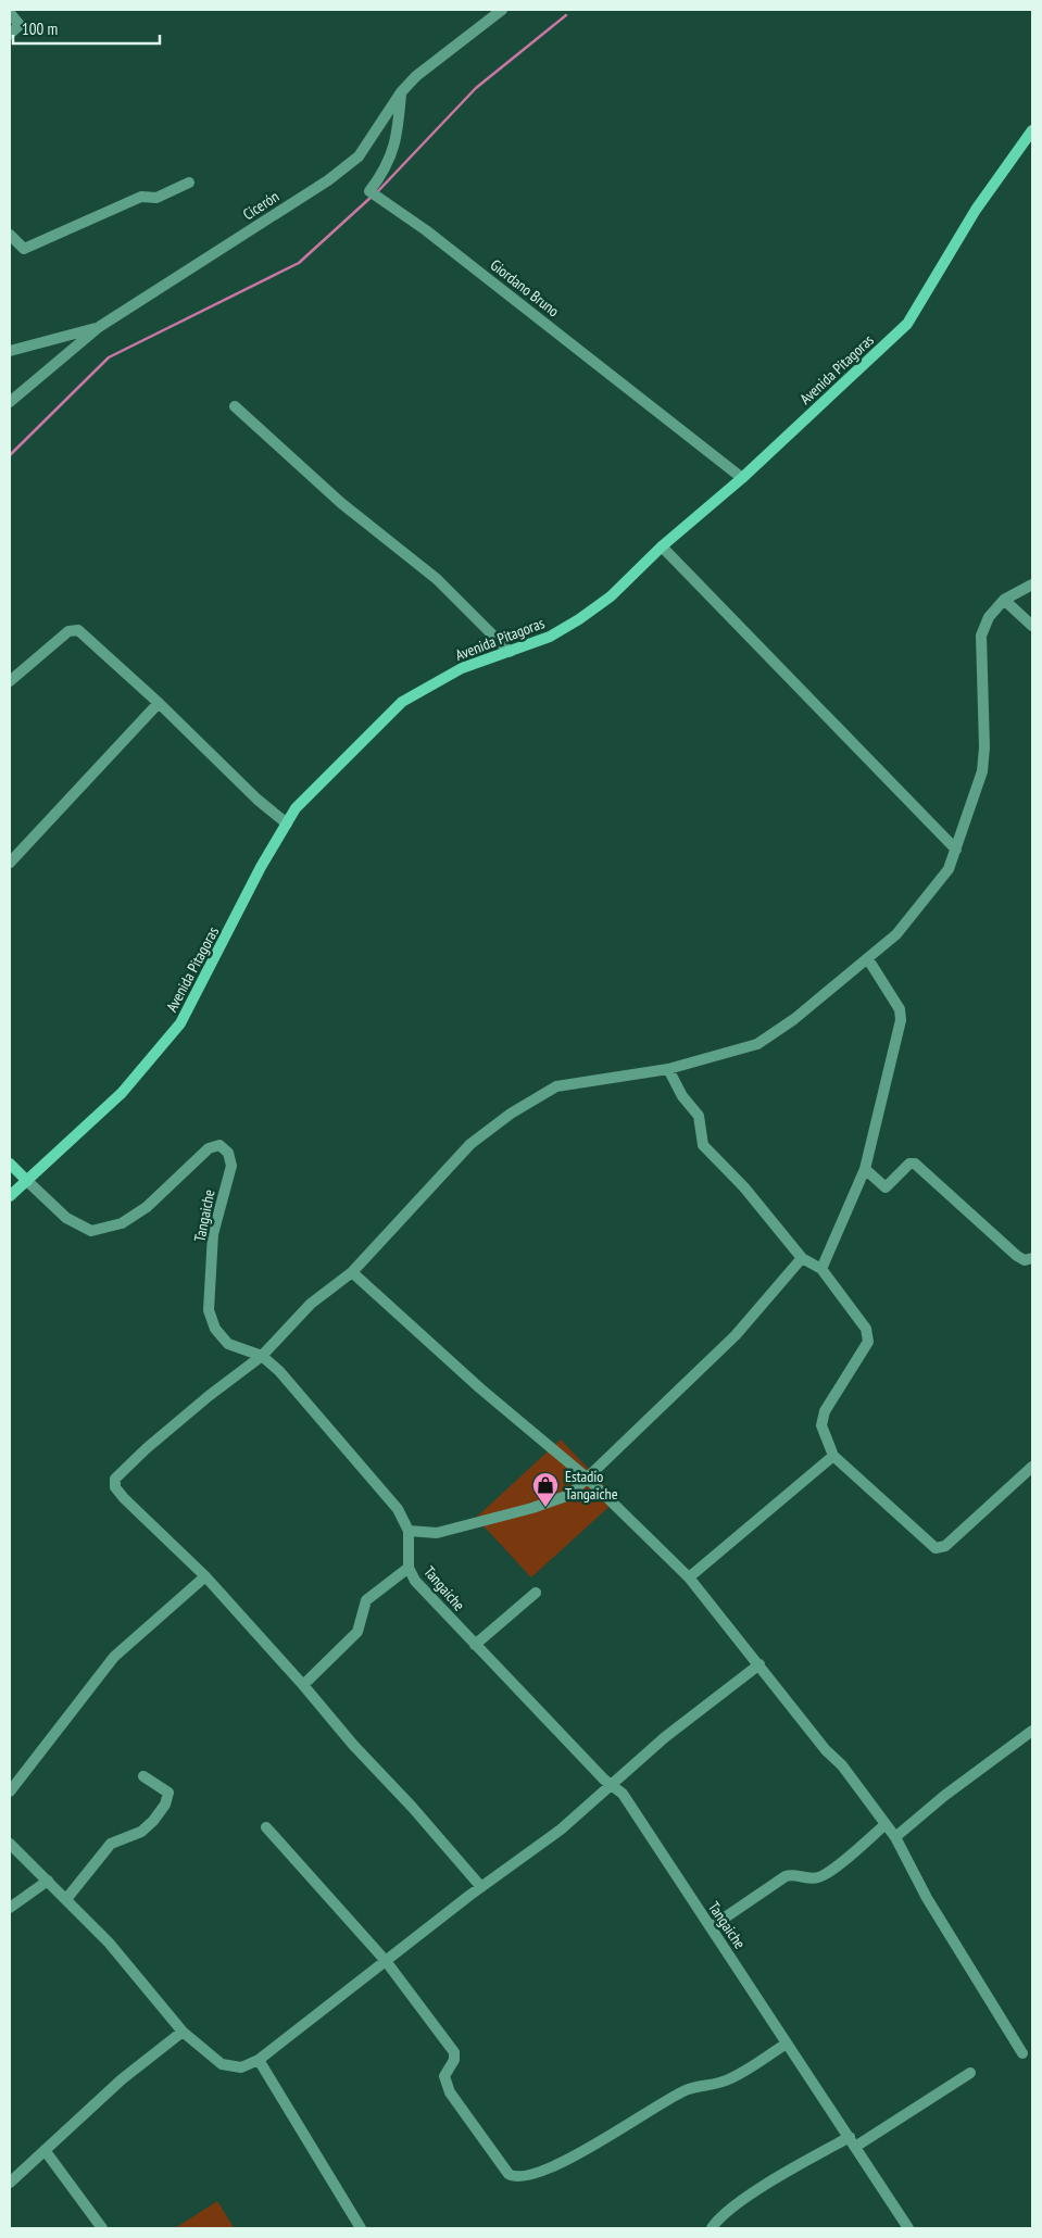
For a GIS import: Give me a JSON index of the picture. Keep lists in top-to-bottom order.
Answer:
{
  "streets": {
    "main road": ["Avenida Pitagoras"],
    "street": ["Cicerón", "Giordano Bruno", "Tangaiche"]
  },
  "crossings": [
    ["Cicerón", "Giordano Bruno"],
    ["Giordano Bruno", "Avenida Pitagoras"],
    ["Avenida Pitagoras", "Tangaiche"]
  ],
  "places": {
    "shop": ["Estadio Tangaiche"]
  },
  "scale_bar": "100 m"
}
